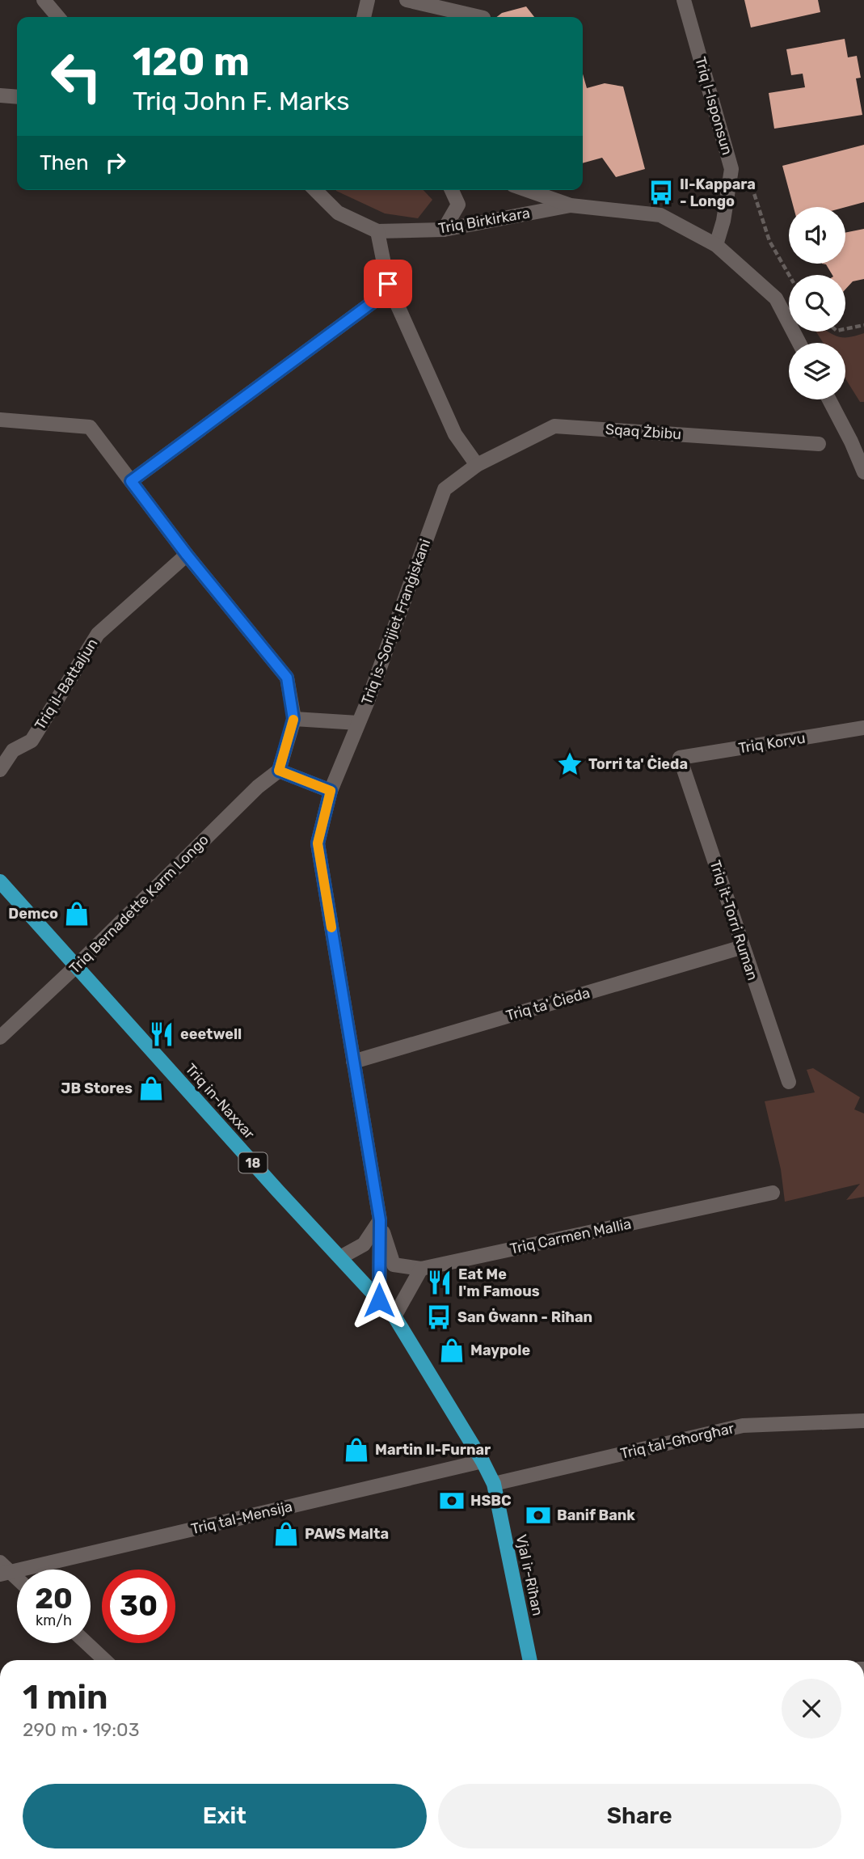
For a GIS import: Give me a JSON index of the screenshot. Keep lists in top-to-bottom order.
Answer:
{
  "streets": {
    "main road": ["Triq in-Naxxar", "18", "Vjal ir-Riħan"],
    "street": [
      "Triq l-Isponsun",
      "Triq Birkirkara",
      "Sqaq Żbibu",
      "Triq is-Sorijiet Franġiskani",
      "Triq il-Battaljun",
      "Triq Korvu",
      "Triq Bernadette Karm Longo",
      "Triq it-Torri Ruman",
      "Triq ta' Ċieda",
      "Triq Carmen Mallia",
      "Triq tal-Għorgħar",
      "Triq tal-Mensija"
    ]
  },
  "crossings": [
    ["Triq l-Isponsun", "Triq Birkirkara"],
    ["Sqaq Żbibu", "Triq is-Sorijiet Franġiskani"],
    ["Triq is-Sorijiet Franġiskani", "Triq ta' Ċieda"],
    ["Triq Korvu", "Triq it-Torri Ruman"],
    ["Triq Bernadette Karm Longo", "Triq in-Naxxar"],
    ["Triq it-Torri Ruman", "Triq ta' Ċieda"],
    ["Triq in-Naxxar", "Triq tal-Mensija"],
    ["Triq in-Naxxar", "Vjal ir-Riħan"],
    ["Triq tal-Għorgħar", "Vjal ir-Riħan"],
    ["Triq tal-Mensija", "Vjal ir-Riħan"]
  ],
  "places": {
    "bus stop": ["Il-Kappara - Longo", "San Ġwann - Riħan"],
    "place": ["Torri ta' Ċieda"],
    "shop": [
      "Demco",
      "JB Stores",
      "Maypole",
      "Martin Il-Furnar",
      "PAWS Malta"
    ],
    "restaurant": ["eeetwell", "Eat Me I'm Famous"],
    "bank": ["HSBC", "Banif Bank"]
  },
  "page": {
    "turn": ["120 m", "Triq John F. Marks"],
    "then": "Then",
    "speed": "20 km/h",
    "limit": "30",
    "heading": ["1 min", "290 m · 19:03"],
    "buttons": ["Exit", "Share"]
  }
}
